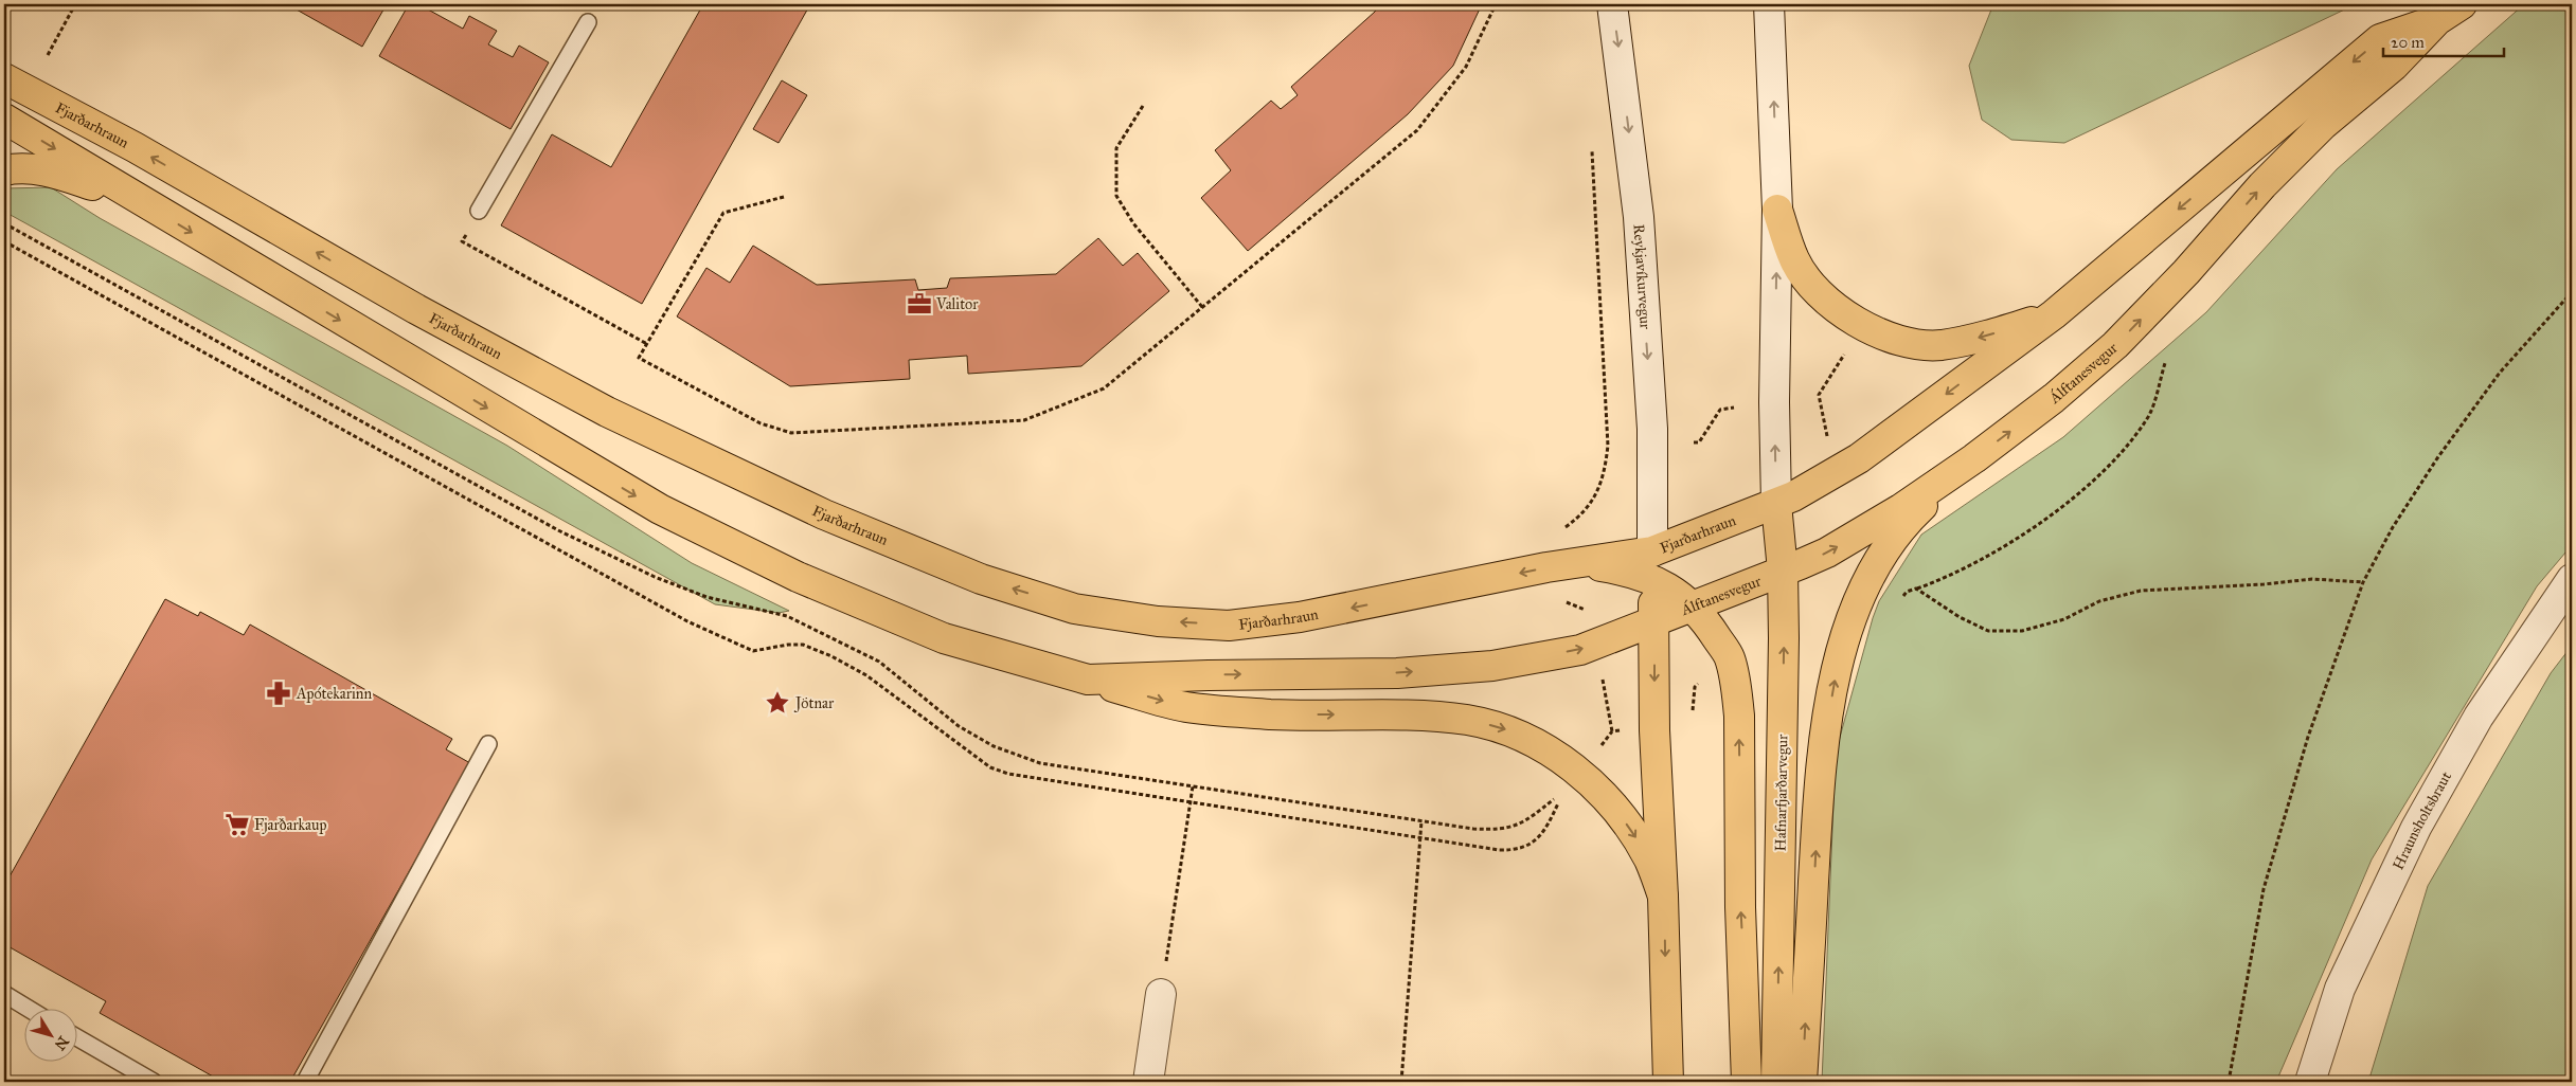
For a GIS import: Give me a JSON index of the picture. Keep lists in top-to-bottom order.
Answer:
{
  "streets": {
    "main road": [
      "Fjarðarhraun",
      "Reykjavíkurvegur",
      "Álftanesvegur",
      "Hafnarfjarðarvegur",
      "Hraunsholtsbraut"
    ]
  },
  "crossings": [
    ["Fjarðarhraun", "Reykjavíkurvegur"],
    ["Fjarðarhraun", "Álftanesvegur"],
    ["Fjarðarhraun", "Hafnarfjarðarvegur"],
    ["Álftanesvegur", "Hafnarfjarðarvegur"]
  ],
  "places": {
    "office": ["Valitor"],
    "pharmacy": ["Apótekarinn"],
    "place": ["Jötnar"],
    "supermarket": ["Fjarðarkaup"]
  },
  "scale_bar": "20 m",
  "north": "bottom right"
}
